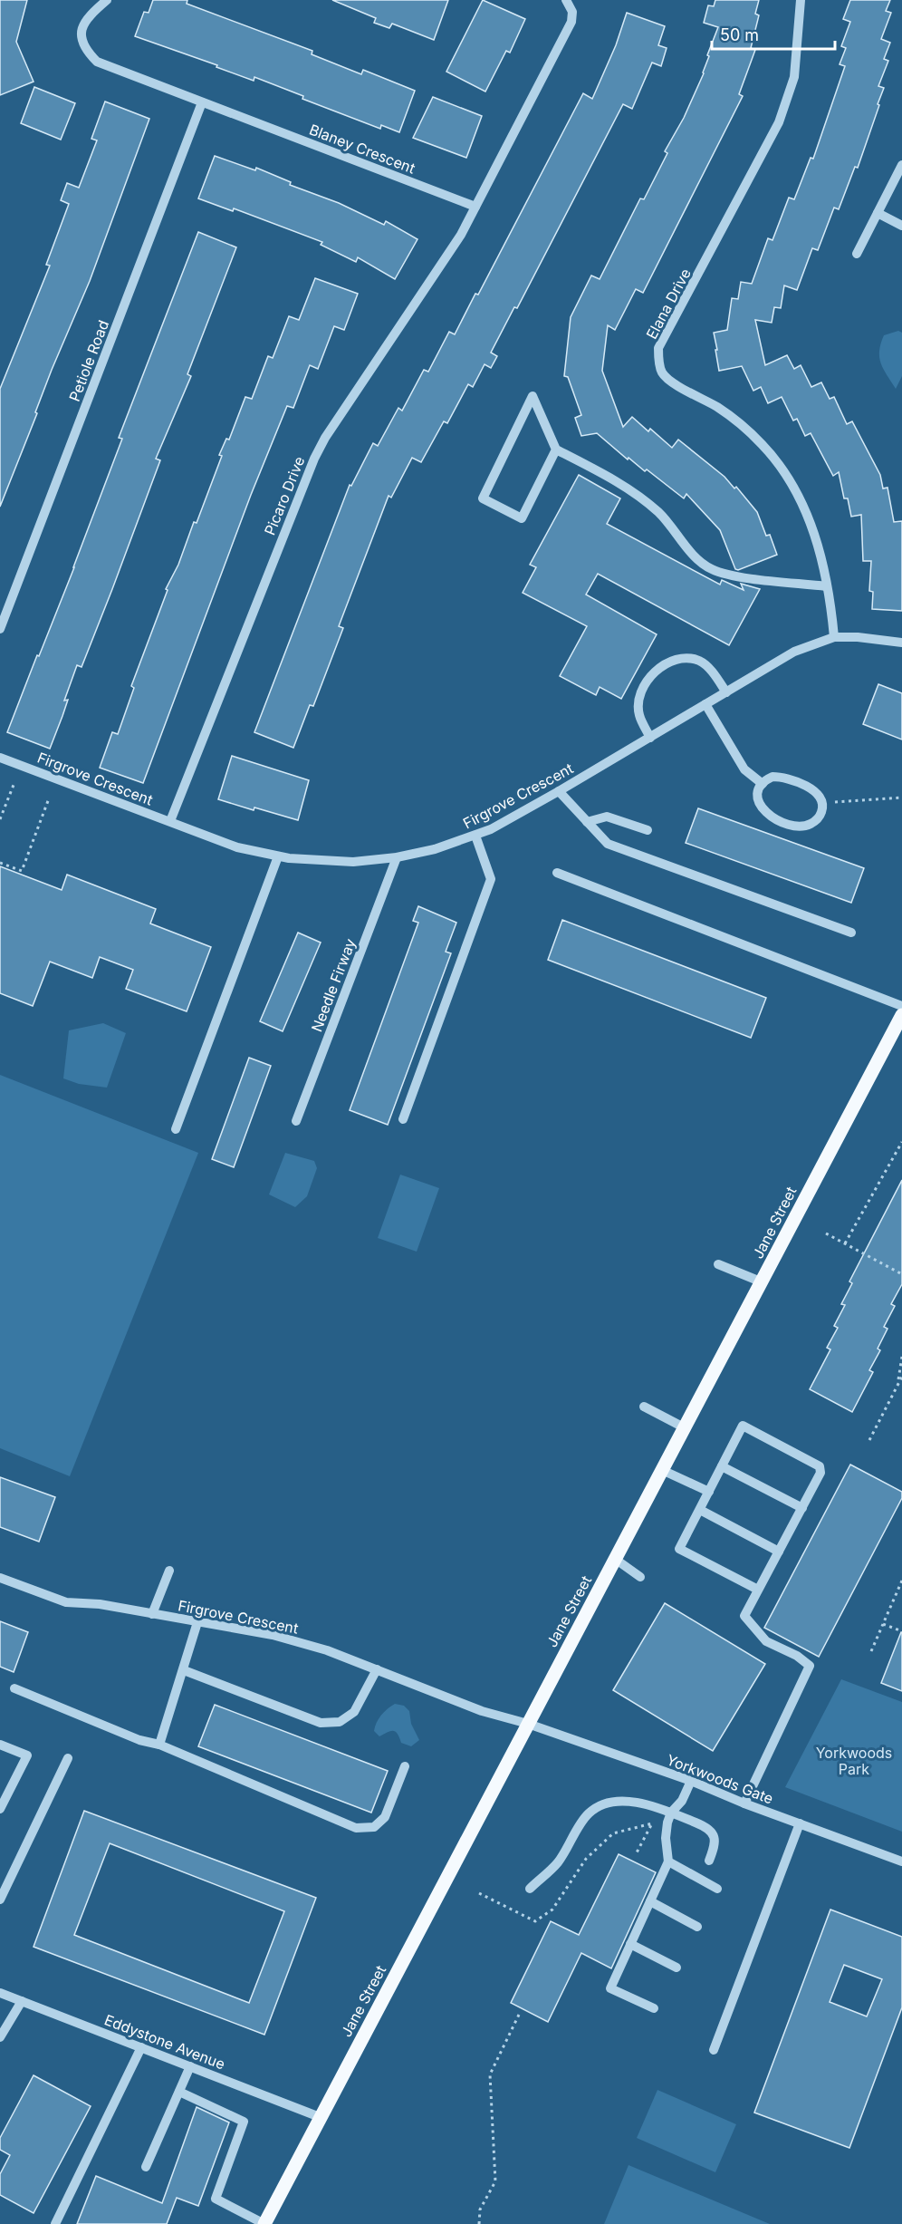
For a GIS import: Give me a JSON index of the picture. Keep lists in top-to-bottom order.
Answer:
{
  "streets": {
    "main road": ["Jane Street"],
    "street": [
      "Blaney Crescent",
      "Elana Drive",
      "Petiole Road",
      "Picaro Drive",
      "Firgrove Crescent",
      "Needle Firway",
      "Yorkwoods Gate",
      "Eddystone Avenue"
    ]
  },
  "crossings": [
    ["Blaney Crescent", "Petiole Road"],
    ["Blaney Crescent", "Picaro Drive"],
    ["Elana Drive", "Firgrove Crescent"],
    ["Picaro Drive", "Firgrove Crescent"],
    ["Firgrove Crescent", "Needle Firway"],
    ["Firgrove Crescent", "Jane Street"],
    ["Firgrove Crescent", "Yorkwoods Gate"],
    ["Jane Street", "Yorkwoods Gate"],
    ["Jane Street", "Eddystone Avenue"]
  ],
  "parks": ["Yorkwoods Park"],
  "scale_bar": "50 m"
}
